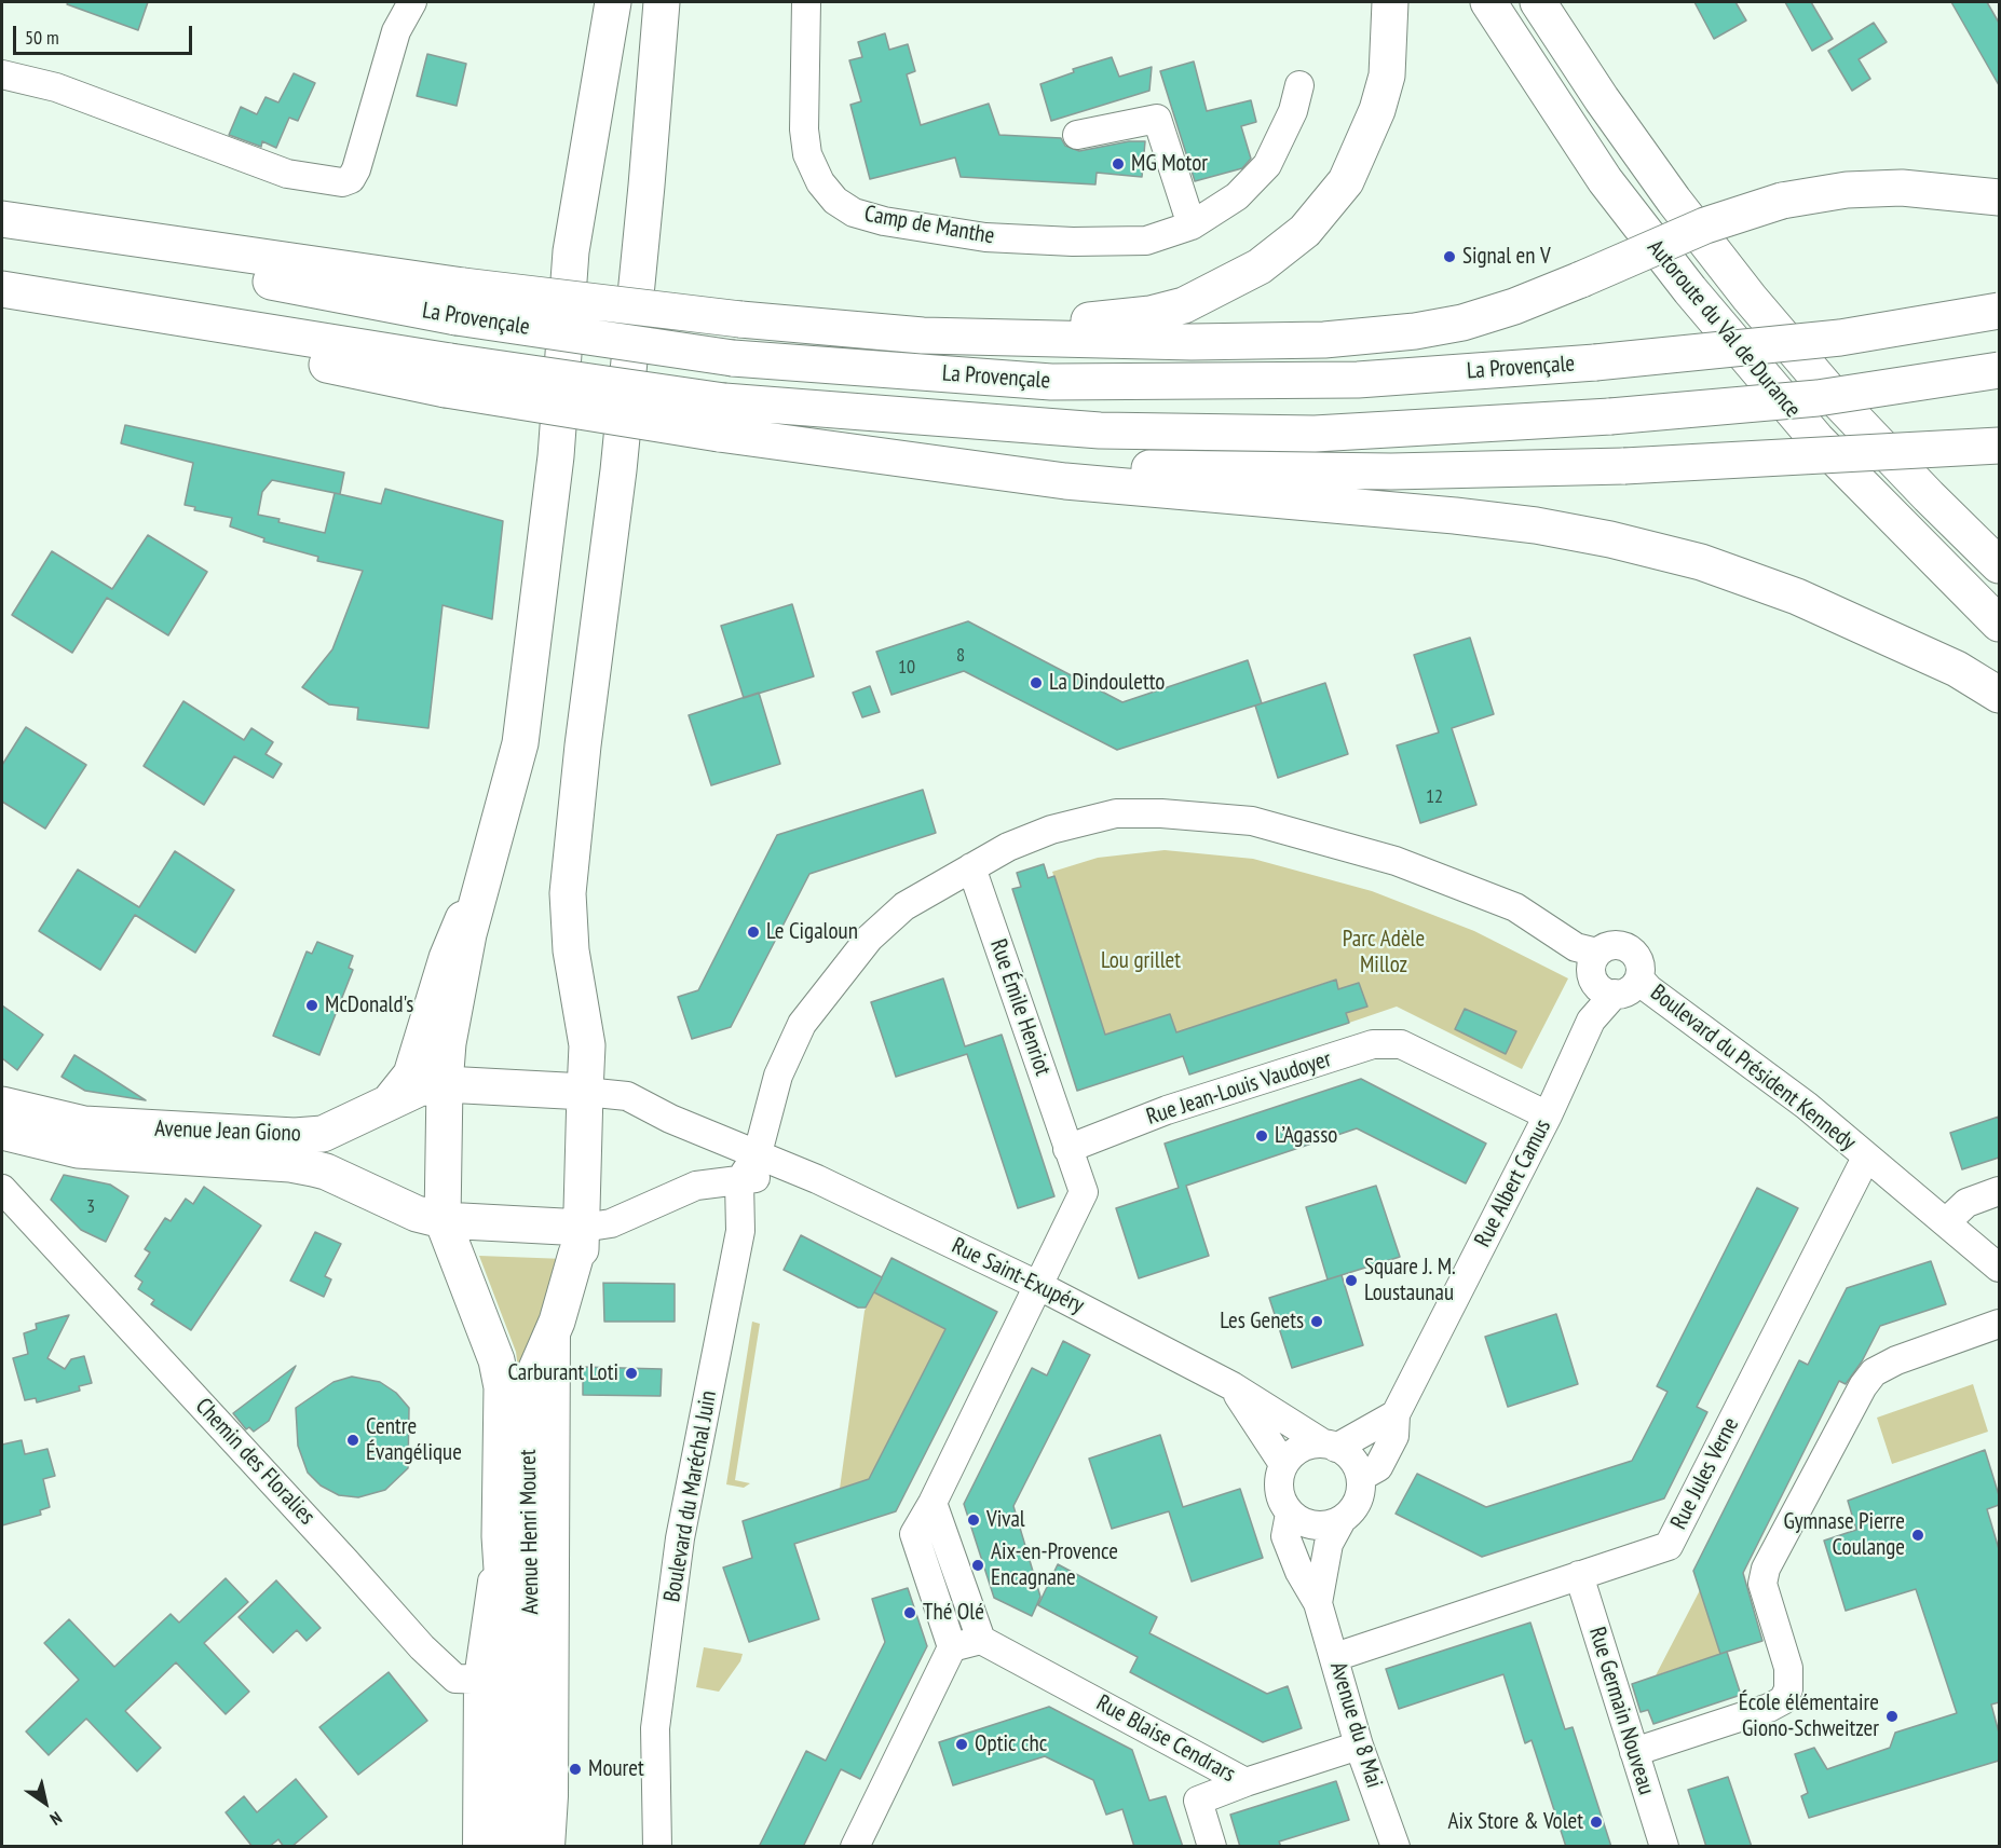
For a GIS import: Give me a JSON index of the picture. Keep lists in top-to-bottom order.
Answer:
{
  "streets": {
    "main road": [
      "La Provençale",
      "Autoroute du Val de Durance",
      "Avenue Jean Giono",
      "Avenue Henri Mouret"
    ],
    "street": [
      "Camp de Manthe",
      "Rue Émile Henriot",
      "Boulevard du Président Kennedy",
      "Rue Jean-Louis Vaudoyer",
      "Rue Albert Camus",
      "Rue Saint-Exupéry",
      "Chemin des Floralies",
      "Rue Jules Verne",
      "Boulevard du Maréchal Juin",
      "Rue Germain Nouveau",
      "Avenue du 8 Mai",
      "Rue Blaise Cendrars"
    ]
  },
  "crossings": [
    ["Rue Émile Henriot", "Rue Jean-Louis Vaudoyer"],
    ["Boulevard du Président Kennedy", "Rue Jules Verne"],
    ["Rue Jean-Louis Vaudoyer", "Rue Albert Camus"],
    ["Avenue Jean Giono", "Rue Saint-Exupéry"],
    ["Avenue Jean Giono", "Avenue Henri Mouret"],
    ["Rue Albert Camus", "Rue Saint-Exupéry"],
    ["Rue Albert Camus", "Avenue du 8 Mai"],
    ["Rue Saint-Exupéry", "Avenue Henri Mouret"],
    ["Rue Saint-Exupéry", "Avenue du 8 Mai"],
    ["Chemin des Floralies", "Avenue Henri Mouret"],
    ["Rue Jules Verne", "Rue Germain Nouveau"],
    ["Rue Jules Verne", "Avenue du 8 Mai"],
    ["Avenue du 8 Mai", "Rue Blaise Cendrars"]
  ],
  "parks": ["Parc Adèle Milloz", "Lou grillet"],
  "places": [
    "MG Motor",
    "Signal en V",
    "La Dindouletto",
    "Le Cigaloun",
    "McDonald's",
    "L’Agasso",
    "Square J. M. Loustaunau",
    "Les Genets",
    "Carburant Loti",
    "Centre Évangélique",
    "Vival",
    "Gymnase Pierre Coulange",
    "Aix-en-Provence Encagnane",
    "Thé Olé",
    "École élémentaire Giono-Schweitzer",
    "Optic chc",
    "Mouret",
    "Aix Store & Volet"
  ],
  "house_numbers": [
    "8",
    "10",
    "12",
    "3"
  ],
  "scale_bar": "50 m",
  "north": "bottom right"
}
